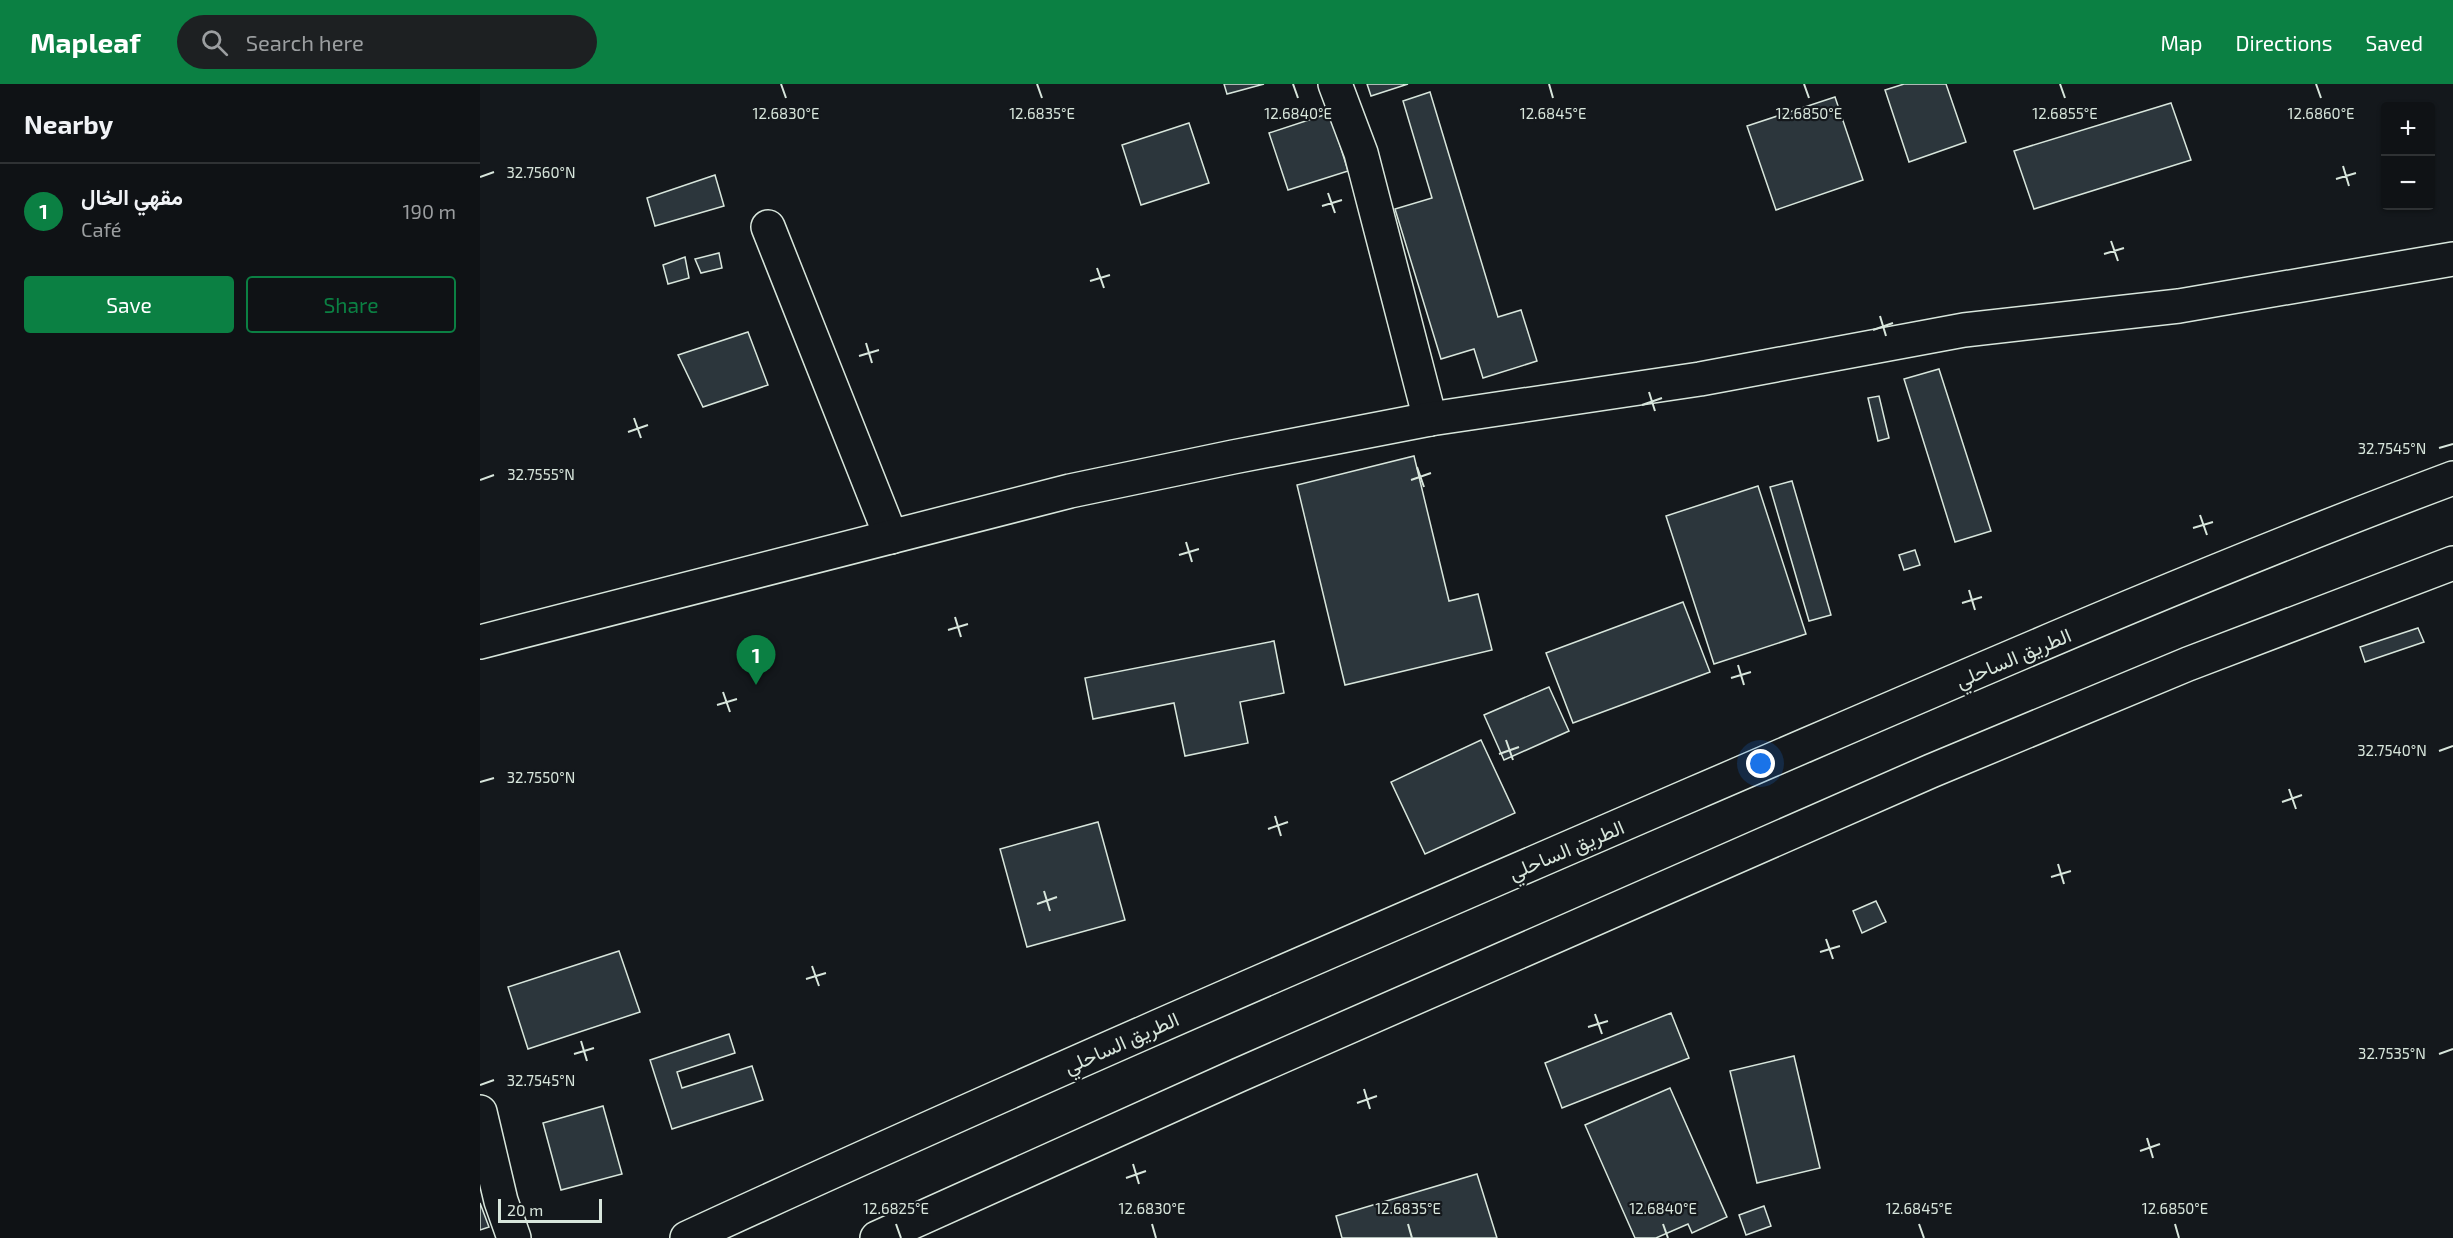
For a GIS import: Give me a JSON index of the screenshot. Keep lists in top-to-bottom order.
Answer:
{
  "streets": {
    "main road": ["الطريق الساحلي"]
  },
  "scale_bar": "20 m",
  "page": {
    "header": "Mapleaf",
    "search": "Search here",
    "nav": ["Map", "Directions", "Saved"],
    "heading": "Nearby",
    "map_buttons": ["+", "−"],
    "list": [
      {
        "mark": "1",
        "name": "مقهي الخال",
        "note": "Café",
        "value": "190 m"
      }
    ],
    "buttons": ["Save", "Share"],
    "pins": "1",
    "scale": "20 m"
  },
  "coordinates": [
    "12.6830°E",
    "12.6835°E",
    "12.6840°E",
    "12.6845°E",
    "12.6850°E",
    "12.6855°E",
    "12.6860°E",
    "32.7560°N",
    "32.7545°N",
    "32.7555°N",
    "32.7540°N",
    "32.7550°N",
    "32.7535°N",
    "12.6825°E"
  ]
}
